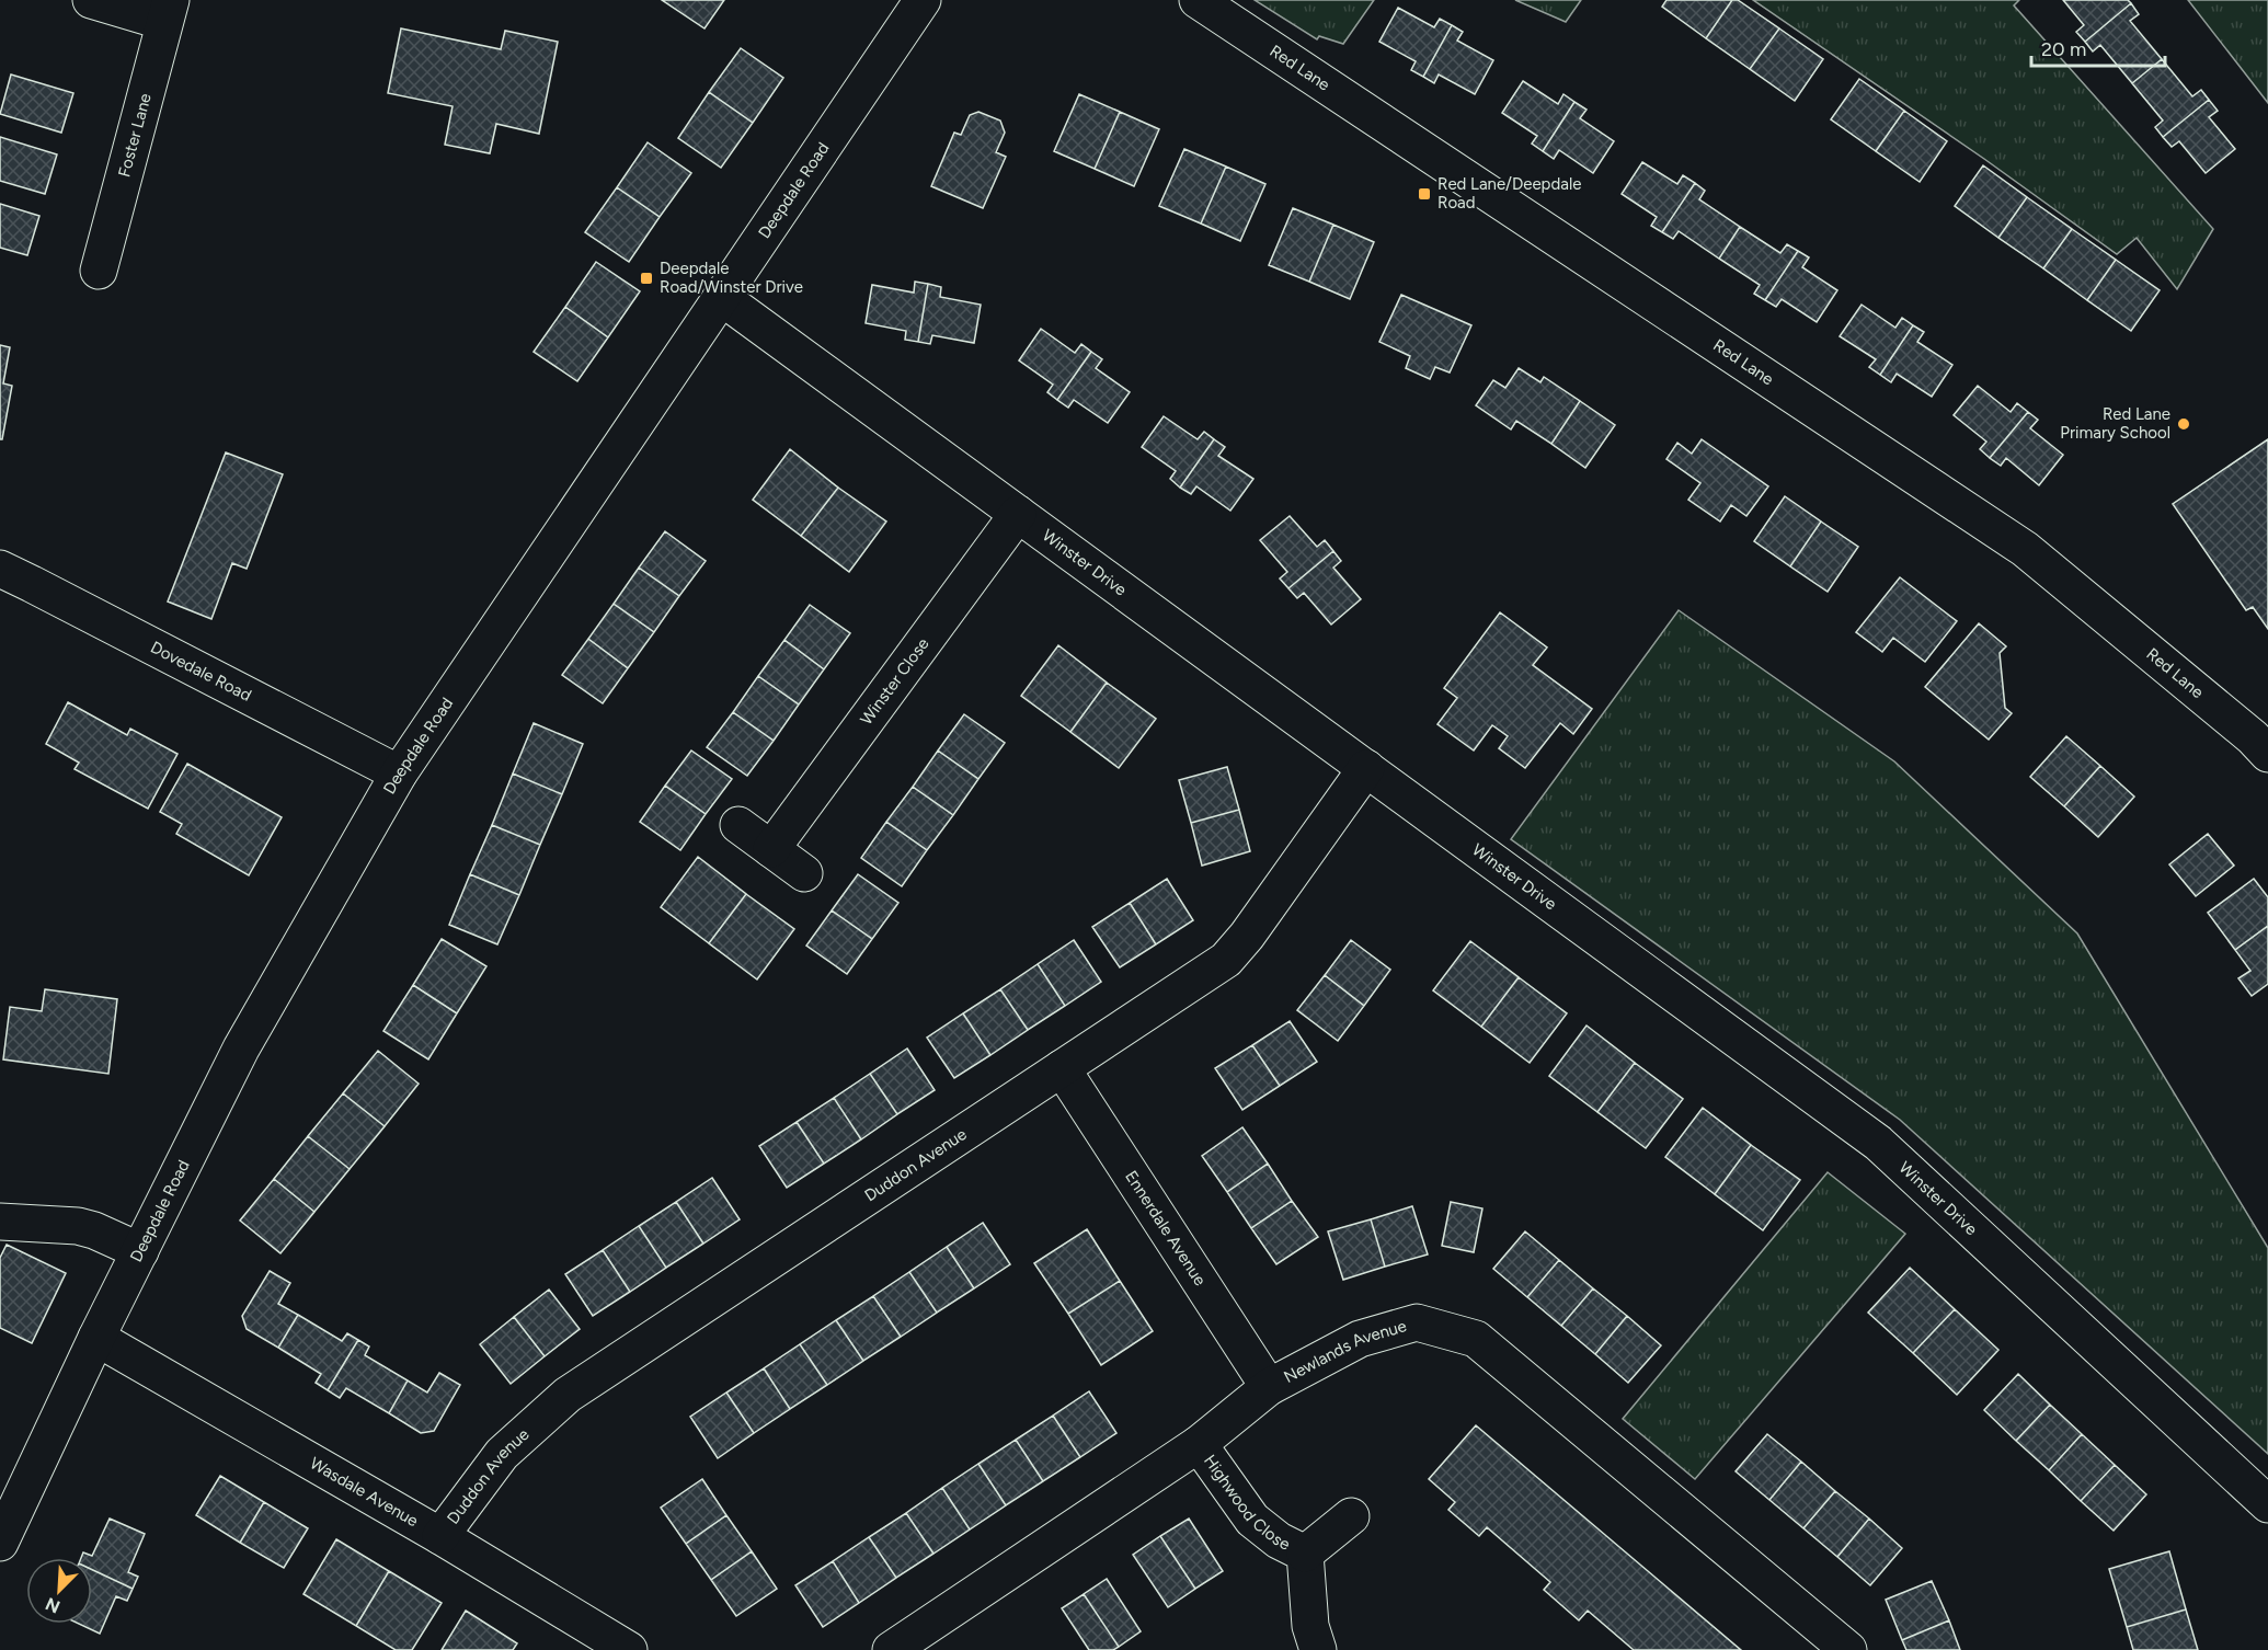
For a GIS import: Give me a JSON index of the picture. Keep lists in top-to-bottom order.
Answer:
{
  "streets": {
    "street": [
      "Red Lane",
      "Foster Lane",
      "Deepdale Road",
      "Winster Drive",
      "Dovedale Road",
      "Winster Close",
      "Duddon Avenue",
      "Ennerdale Avenue",
      "Newlands Avenue",
      "Wasdale Avenue",
      "Highwood Close"
    ]
  },
  "crossings": [
    ["Deepdale Road", "Winster Drive"],
    ["Deepdale Road", "Dovedale Road"],
    ["Deepdale Road", "Wasdale Avenue"],
    ["Winster Drive", "Winster Close"],
    ["Winster Drive", "Duddon Avenue"],
    ["Duddon Avenue", "Ennerdale Avenue"],
    ["Duddon Avenue", "Wasdale Avenue"],
    ["Ennerdale Avenue", "Newlands Avenue"],
    ["Newlands Avenue", "Highwood Close"]
  ],
  "places": {
    "transit": ["Red Lane/Deepdale Road", "Deepdale Road/Winster Drive"],
    "other": ["Red Lane Primary School"]
  },
  "scale_bar": "20 m",
  "north": "bottom left"
}
